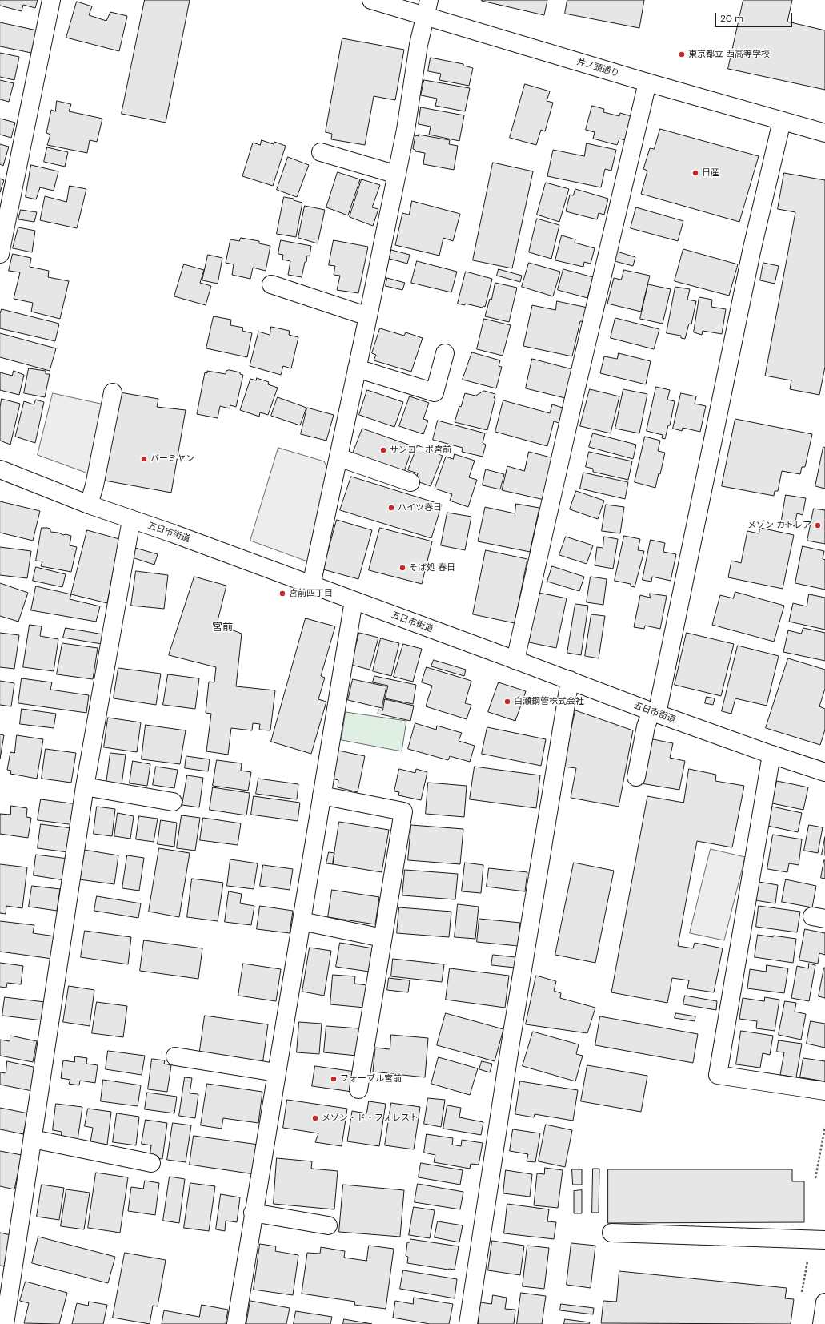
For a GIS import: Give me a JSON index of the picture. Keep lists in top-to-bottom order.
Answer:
{
  "streets": {
    "street": ["井ノ頭通り", "五日市街道"]
  },
  "districts": ["宮前"],
  "places": [
    "東京都立 西高等学校",
    "日産",
    "サンコーポ宮前",
    "バーミヤン",
    "ハイツ春日",
    "メゾン カトレア",
    "そば処 春日",
    "宮前四丁目",
    "白瀬鋼管株式会社",
    "フォーブル宮前",
    "メゾン・ド・フォレスト"
  ],
  "scale_bar": "20 m"
}
